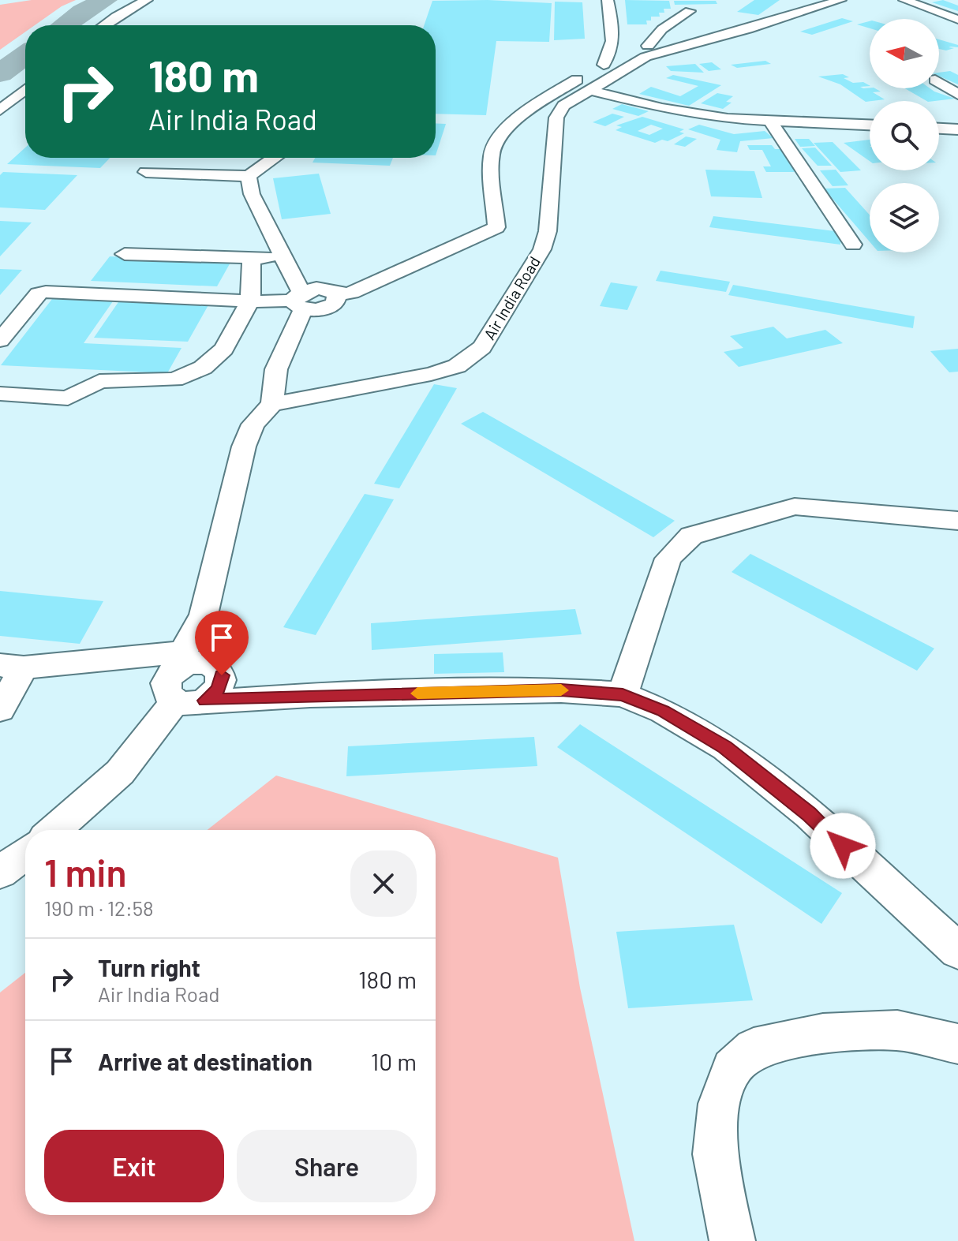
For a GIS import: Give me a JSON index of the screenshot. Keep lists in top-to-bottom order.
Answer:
{
  "streets": {
    "street": ["Air India Road"]
  },
  "north": "left",
  "page": {
    "turn": ["180 m", "Air India Road"],
    "heading": ["1 min", "190 m · 12:58"],
    "list": [
      {
        "name": "Turn right",
        "note": "Air India Road",
        "value": "180 m"
      },
      {
        "name": "Arrive at destination",
        "value": "10 m"
      }
    ],
    "buttons": ["Exit", "Share"]
  }
}
